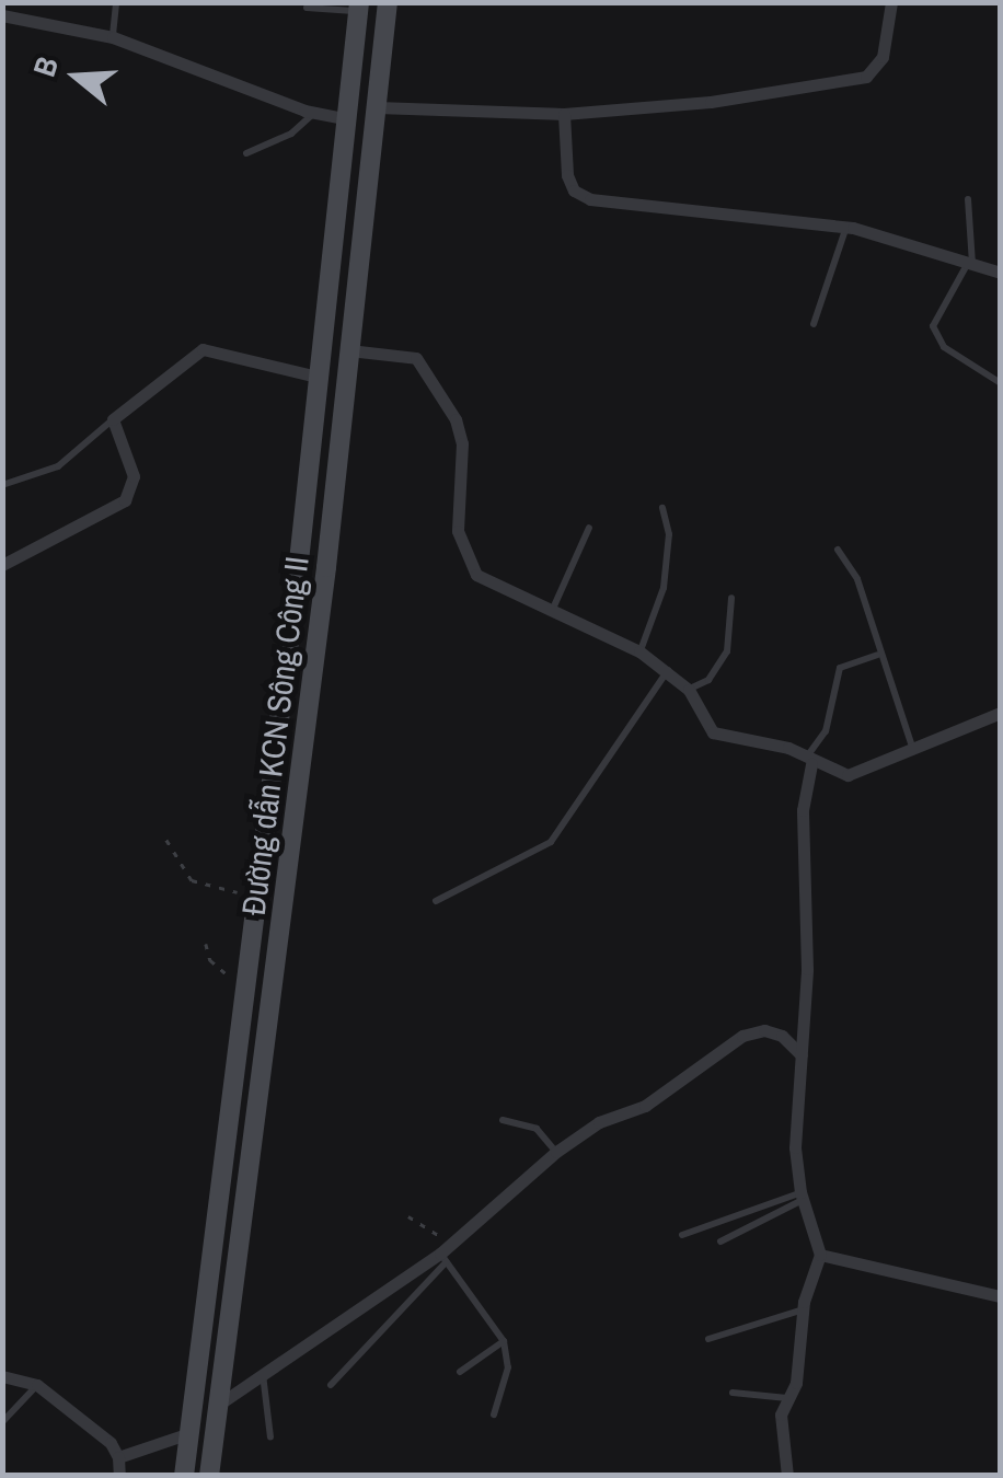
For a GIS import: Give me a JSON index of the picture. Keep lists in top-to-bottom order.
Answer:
{
  "streets": {
    "street": ["Đường dẫn KCN Sông Công II"]
  },
  "north": "left"
}
